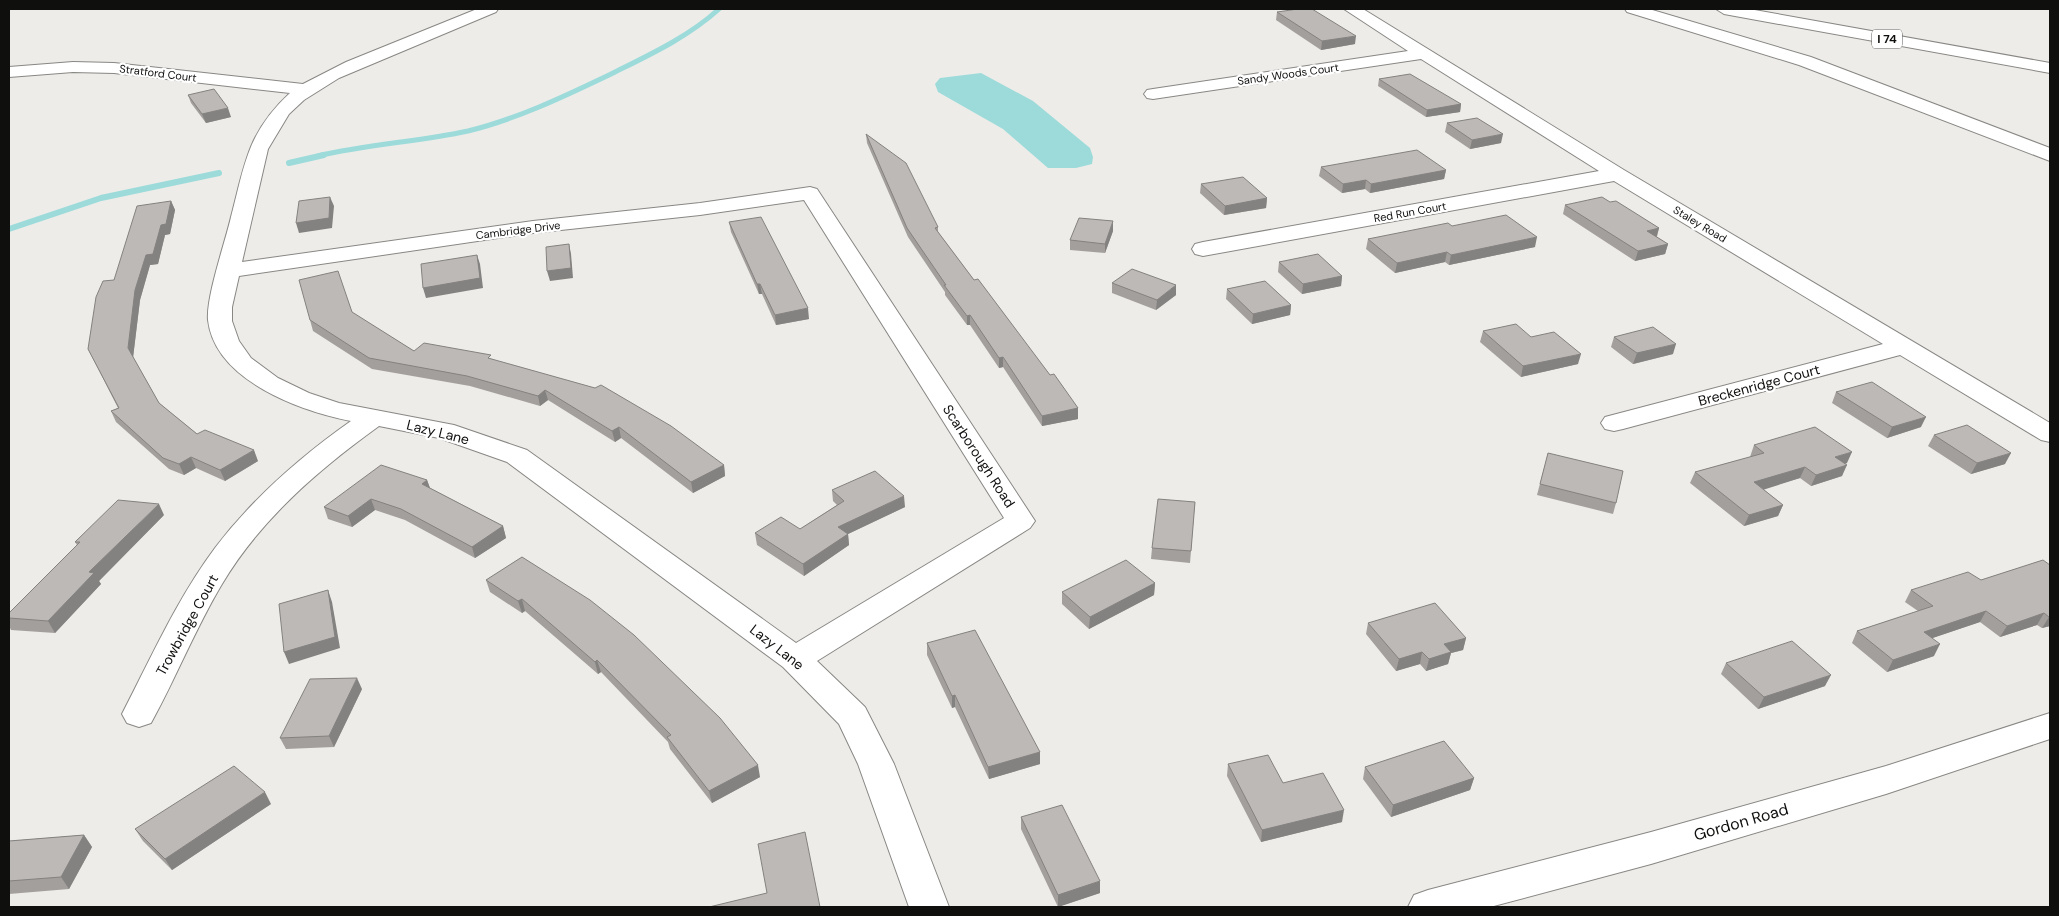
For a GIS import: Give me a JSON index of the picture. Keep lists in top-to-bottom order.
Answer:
{
  "streets": {
    "main road": [
      "I 74",
      "Stratford Court",
      "Sandy Woods Court",
      "Red Run Court",
      "Staley Road",
      "Cambridge Drive",
      "Breckenridge Court",
      "Lazy Lane",
      "Scarborough Road",
      "Trowbridge Court",
      "Gordon Road"
    ]
  },
  "crossings": [
    ["Stratford Court", "Lazy Lane"],
    ["Sandy Woods Court", "Staley Road"],
    ["Red Run Court", "Staley Road"],
    ["Staley Road", "Breckenridge Court"],
    ["Cambridge Drive", "Lazy Lane"],
    ["Cambridge Drive", "Scarborough Road"],
    ["Lazy Lane", "Scarborough Road"],
    ["Lazy Lane", "Trowbridge Court"]
  ]
}
